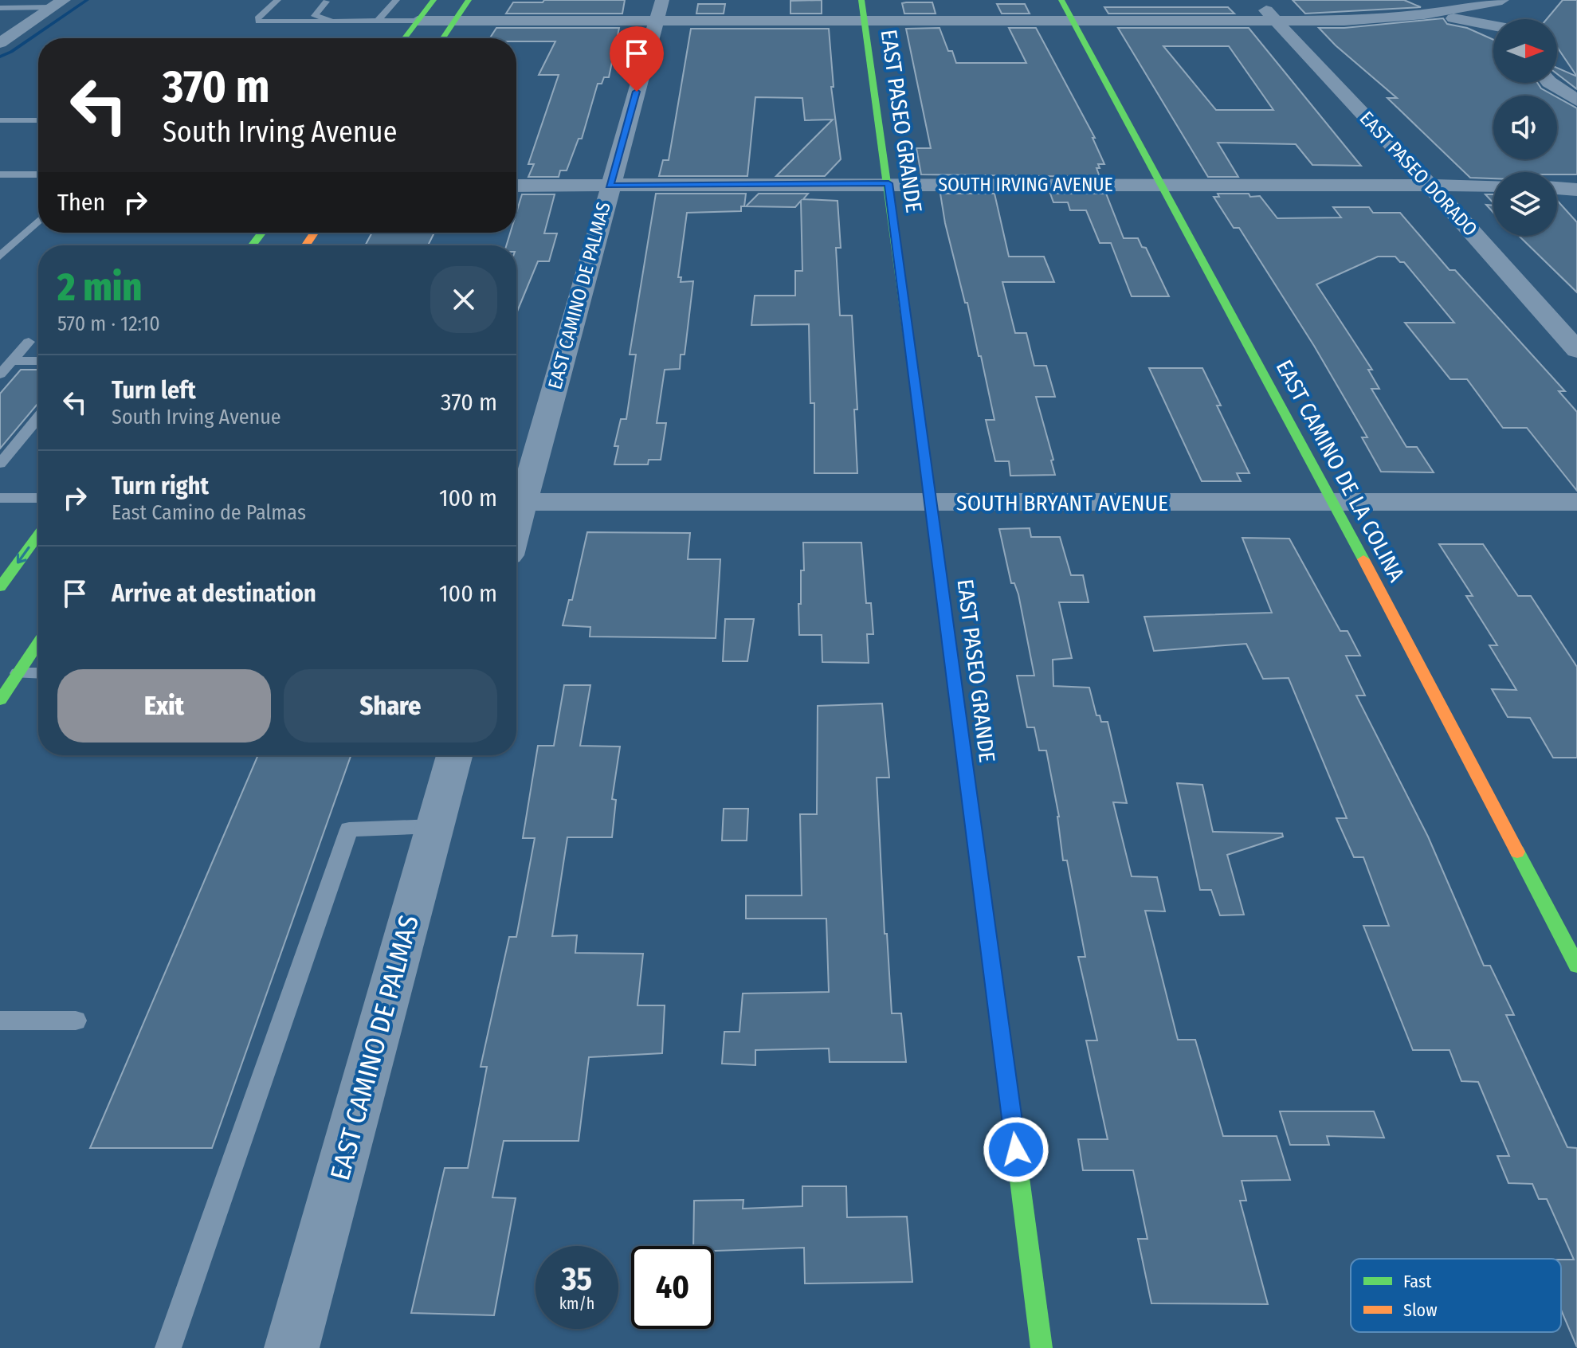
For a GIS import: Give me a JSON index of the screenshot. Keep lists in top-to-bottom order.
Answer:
{
  "streets": {
    "street": [
      "EAST PASEO GRANDE",
      "EAST PASEO DORADO",
      "SOUTH IRVING AVENUE",
      "EAST CAMINO DE PALMAS",
      "EAST CAMINO DE LA COLINA",
      "SOUTH BRYANT AVENUE"
    ]
  },
  "crossings": [
    ["EAST PASEO GRANDE", "SOUTH IRVING AVENUE"],
    ["EAST PASEO GRANDE", "SOUTH BRYANT AVENUE"],
    ["EAST PASEO DORADO", "SOUTH IRVING AVENUE"],
    ["SOUTH IRVING AVENUE", "EAST CAMINO DE PALMAS"],
    ["SOUTH IRVING AVENUE", "EAST CAMINO DE LA COLINA"],
    ["EAST CAMINO DE LA COLINA", "SOUTH BRYANT AVENUE"]
  ],
  "legend": ["Fast", "Slow"],
  "north": "right",
  "page": {
    "turn": ["370 m", "South Irving Avenue"],
    "then": "Then",
    "heading": ["2 min", "570 m · 12:10"],
    "list": [
      {
        "name": "Turn left",
        "note": "South Irving Avenue",
        "value": "370 m"
      },
      {
        "name": "Turn right",
        "note": "East Camino de Palmas",
        "value": "100 m"
      },
      {
        "name": "Arrive at destination",
        "value": "100 m"
      }
    ],
    "buttons": ["Exit", "Share"],
    "speed": "35 km/h",
    "limit": "40"
  }
}
